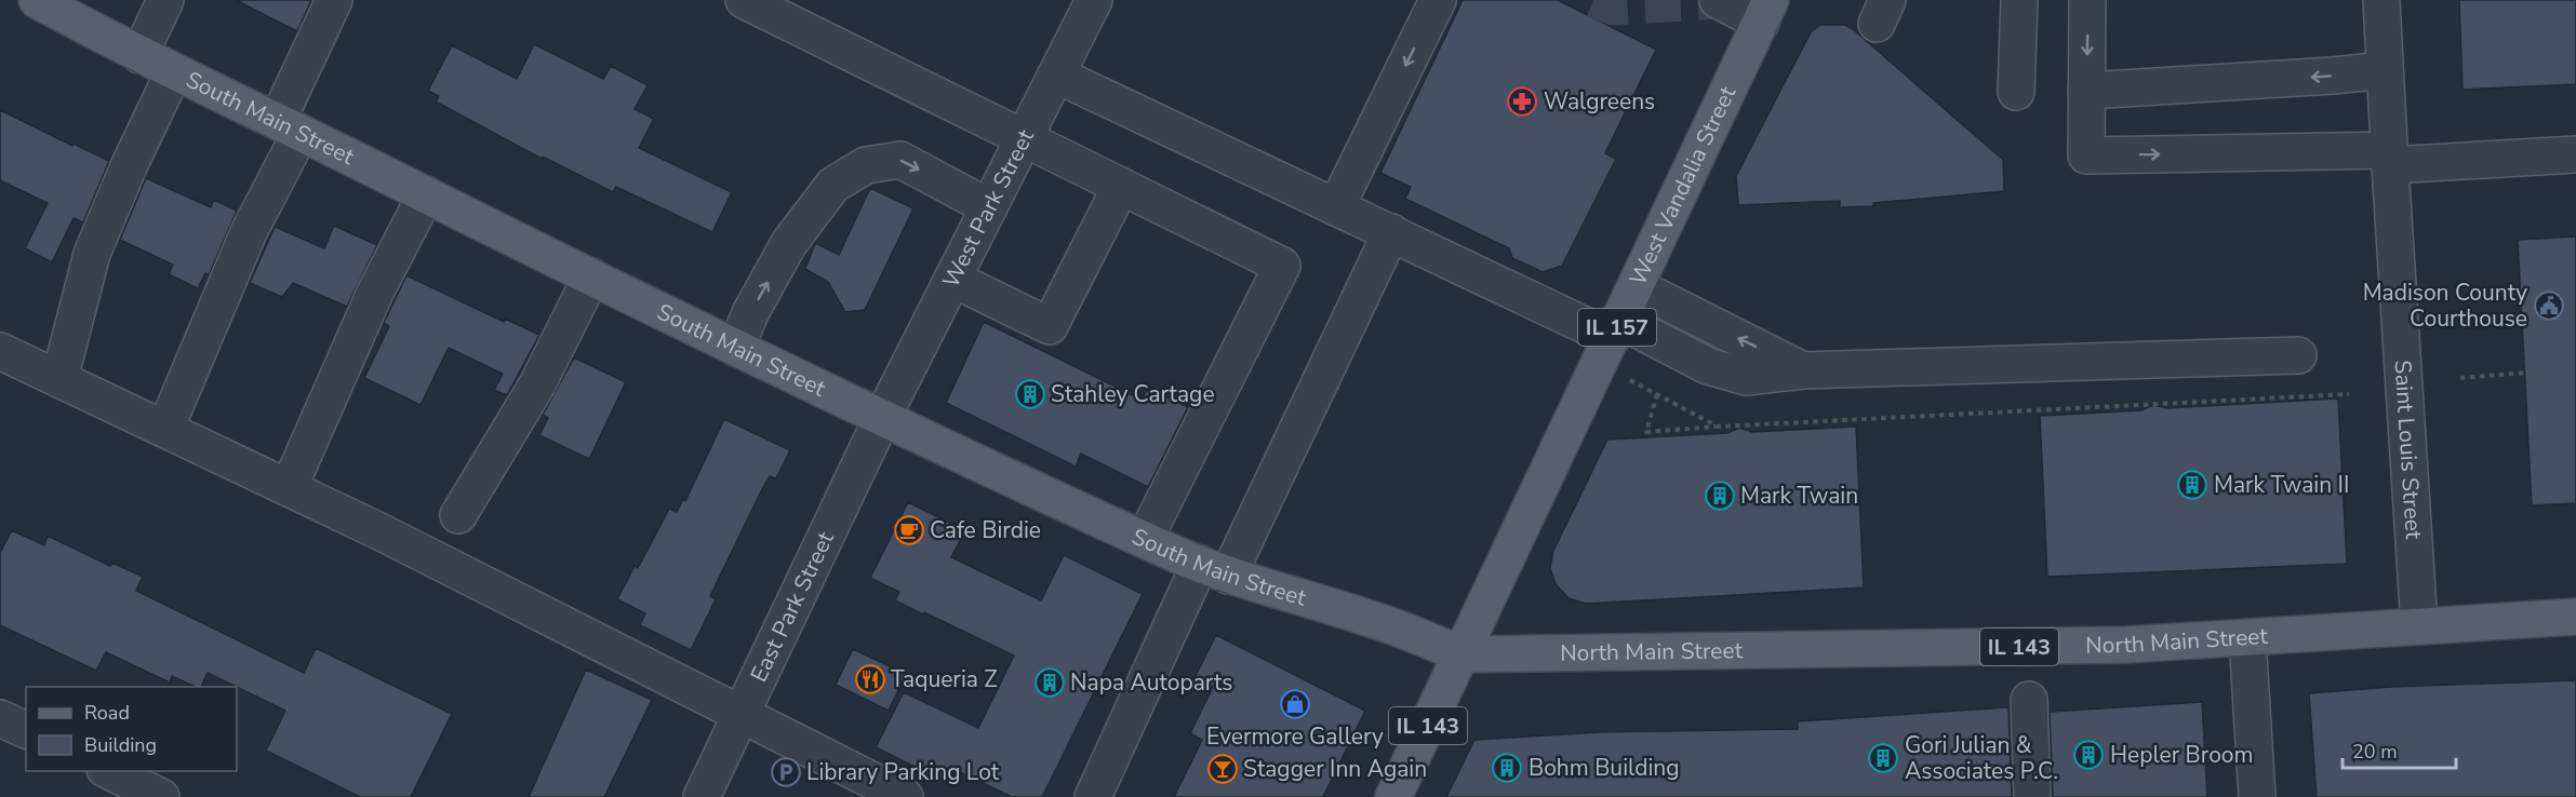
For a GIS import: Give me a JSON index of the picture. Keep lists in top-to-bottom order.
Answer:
{
  "streets": {
    "main road": [
      "South Main Street",
      "West Vandalia Street",
      "IL 157",
      "North Main Street",
      "IL 143"
    ],
    "street": ["West Park Street", "Saint Louis Street", "East Park Street"]
  },
  "crossings": [
    ["South Main Street", "West Vandalia Street"],
    ["South Main Street", "West Park Street"],
    ["South Main Street", "East Park Street"],
    ["South Main Street", "North Main Street"],
    ["South Main Street", "IL 143"],
    ["West Vandalia Street", "North Main Street"],
    ["West Vandalia Street", "IL 143"],
    ["West Park Street", "East Park Street"],
    ["Saint Louis Street", "North Main Street"],
    ["North Main Street", "IL 143"]
  ],
  "places": {
    "pharmacy": ["Walgreens"],
    "public building": ["Madison County Courthouse"],
    "building": [
      "Stahley Cartage",
      "Mark Twain II",
      "Mark Twain",
      "Napa Autoparts",
      "Hepler Broom",
      "Gori Julian & Associates P.C.",
      "Bohm Building"
    ],
    "cafe": ["Cafe Birdie"],
    "restaurant": ["Taqueria Z"],
    "shop": ["Evermore Gallery"],
    "bar": ["Stagger Inn Again"],
    "parking": ["Library Parking Lot"]
  },
  "legend": ["Road", "Building"],
  "scale_bar": "20 m"
}
